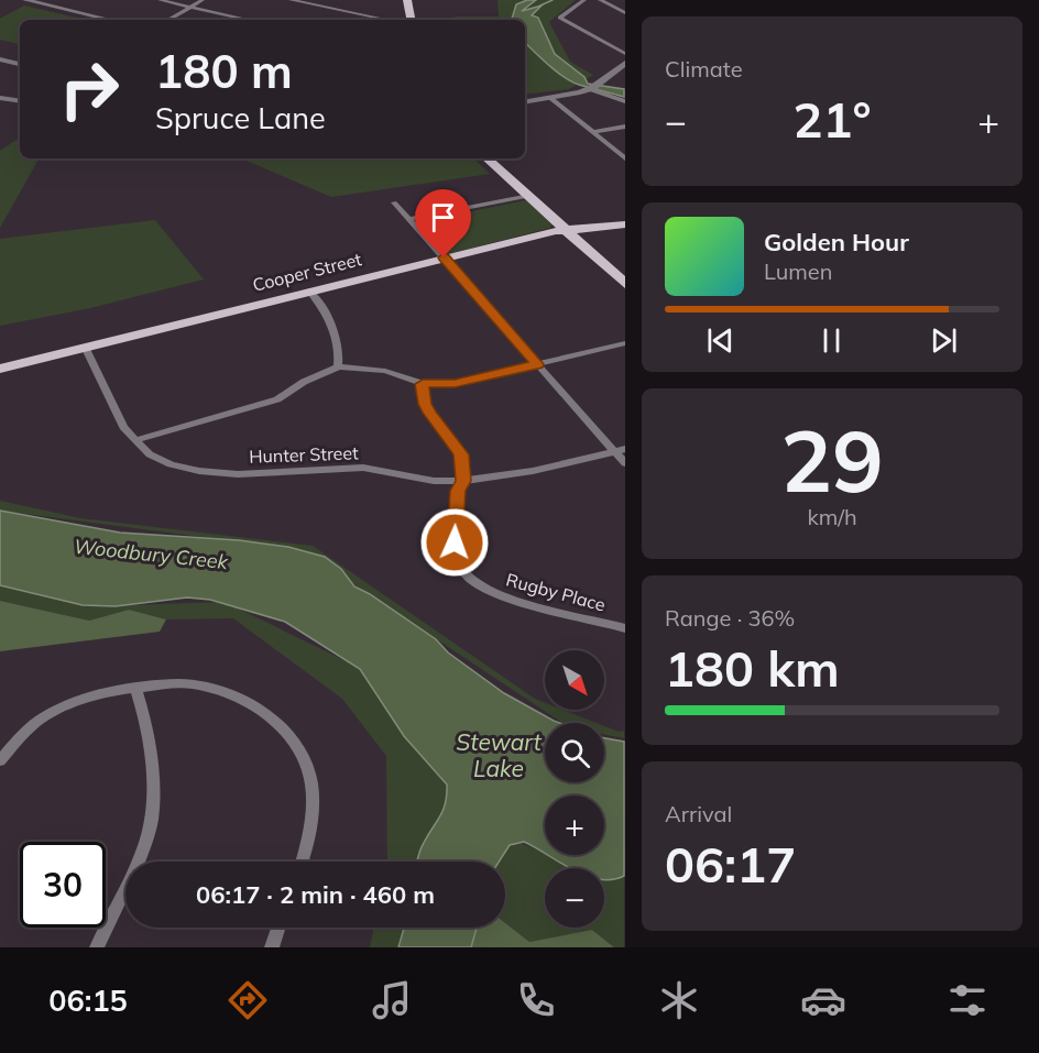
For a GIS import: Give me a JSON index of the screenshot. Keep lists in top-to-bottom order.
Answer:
{
  "streets": {
    "main road": ["Cooper Street"],
    "street": ["Hunter Street", "Rugby Place"]
  },
  "crossings": [
    ["Cooper Street", "Hunter Street"],
    ["Hunter Street", "Rugby Place"]
  ],
  "water": ["Woodbury Creek", "Stewart Lake"],
  "north": "bottom right",
  "page": {
    "tile": [
      "Climate",
      ["29", "km/h"],
      ["Range · 36%", "180 km"],
      ["Arrival", "06:17"]
    ],
    "turn": ["180 m", "Spruce Lane"],
    "heat": ["−", "21°", "+"],
    "song": ["Golden Hour", "Lumen"],
    "map_buttons": ["+", "−"],
    "limit": "30",
    "trip": "06:17 · 2 min · 460 m",
    "tabs": "06:15"
  }
}
